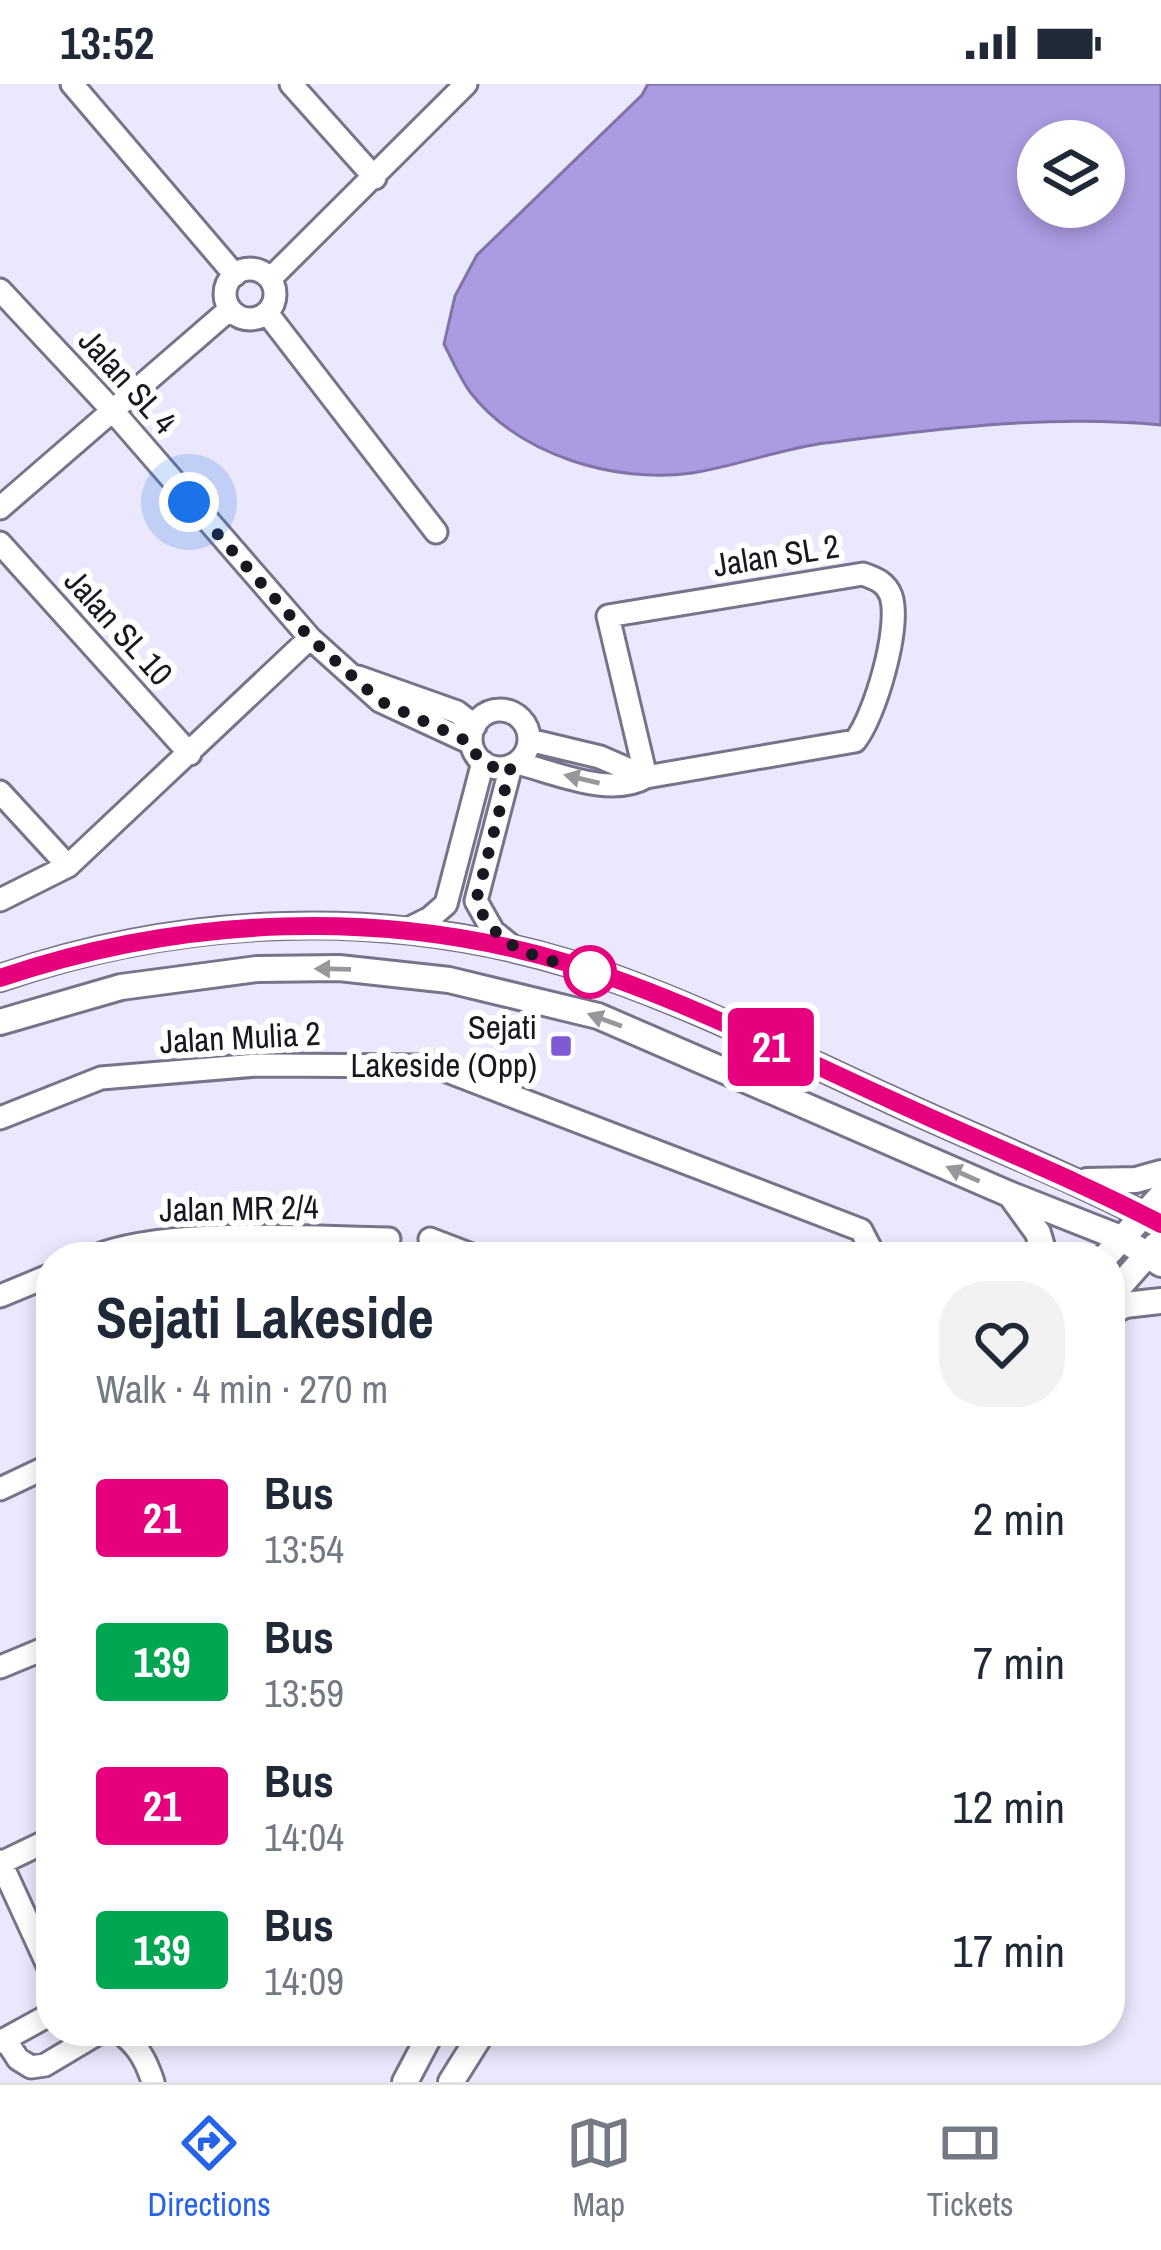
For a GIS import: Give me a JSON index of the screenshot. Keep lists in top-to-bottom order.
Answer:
{
  "streets": {
    "street": [
      "Jalan SL 4",
      "Jalan SL 2",
      "Jalan SL 10",
      "Jalan Mulia 2",
      "Jalan MR 2/4"
    ]
  },
  "crossings": [
    ["Jalan SL 4", "Jalan SL 2"]
  ],
  "places": {
    "transit": ["Sejati Lakeside (Opp)"]
  },
  "lines": ["bus line 21"],
  "page": {
    "status": "13:52",
    "on_map": "21",
    "heading": ["Sejati Lakeside", "Walk · 4 min · 270 m"],
    "list": [
      {
        "mark": "21",
        "name": "Bus",
        "note": "13:54",
        "value": "2 min"
      },
      {
        "mark": "139",
        "name": "Bus",
        "note": "13:59",
        "value": "7 min"
      },
      {
        "mark": "21",
        "name": "Bus",
        "note": "14:04",
        "value": "12 min"
      },
      {
        "mark": "139",
        "name": "Bus",
        "note": "14:09",
        "value": "17 min"
      }
    ],
    "tabs": ["Directions", "Map", "Tickets"]
  }
}
